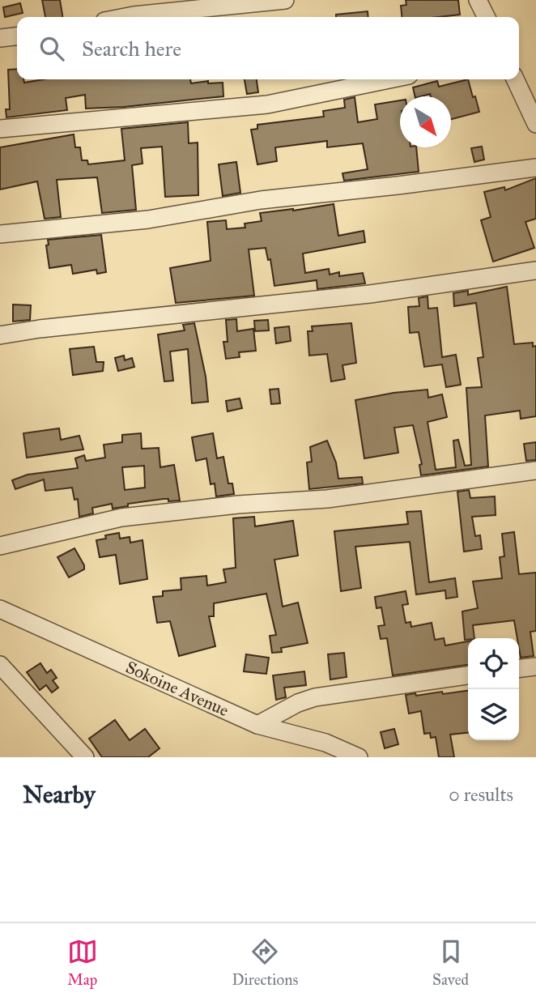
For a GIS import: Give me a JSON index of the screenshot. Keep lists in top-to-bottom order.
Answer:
{
  "streets": {
    "street": ["Sokoine Avenue"]
  },
  "north": "bottom right",
  "page": {
    "search": "Search here",
    "heading": ["Nearby", "0 results"],
    "nav": ["Map", "Directions", "Saved"]
  }
}
